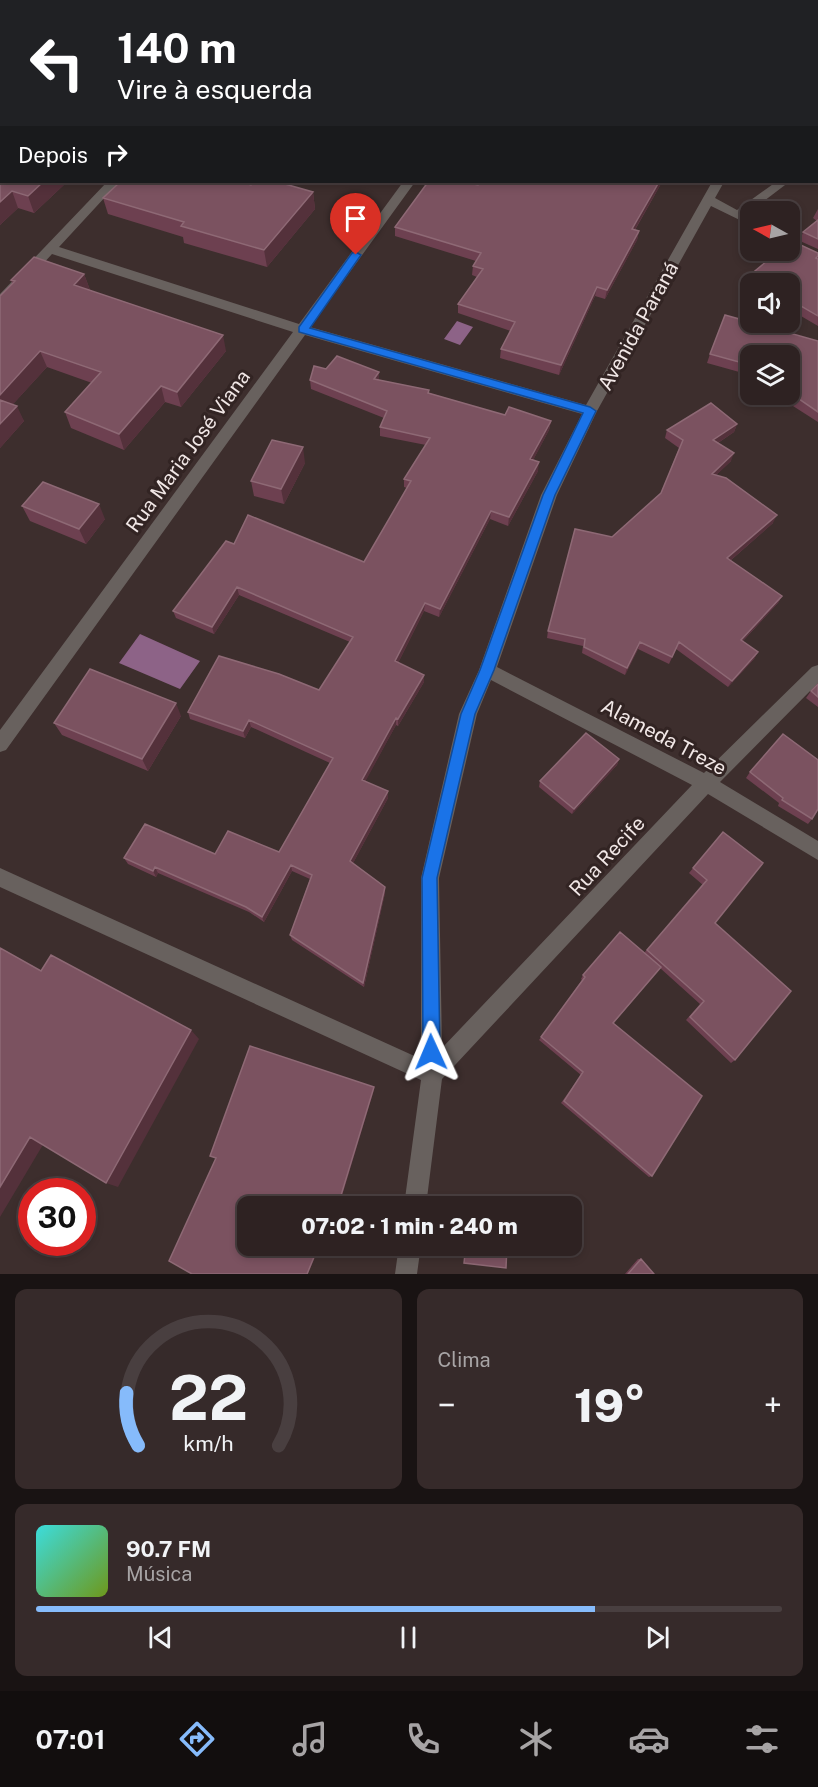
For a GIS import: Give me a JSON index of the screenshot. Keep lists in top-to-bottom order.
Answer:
{
  "streets": {
    "street": [
      "Avenida Paraná",
      "Rua Maria José Viana",
      "Alameda Treze",
      "Rua Recife"
    ]
  },
  "crossings": [
    ["Avenida Paraná", "Alameda Treze"],
    ["Avenida Paraná", "Rua Recife"],
    ["Alameda Treze", "Rua Recife"]
  ],
  "north": "left",
  "page": {
    "turn": ["140 m", "Vire à esquerda"],
    "then": "Depois",
    "limit": "30",
    "trip": "07:02 · 1 min · 240 m",
    "tile": "Clima",
    "heat": ["−", "19°", "+"],
    "song": ["90.7 FM", "Música"],
    "tabs": "07:01",
    "gauge": ["22", "km/h"]
  }
}
